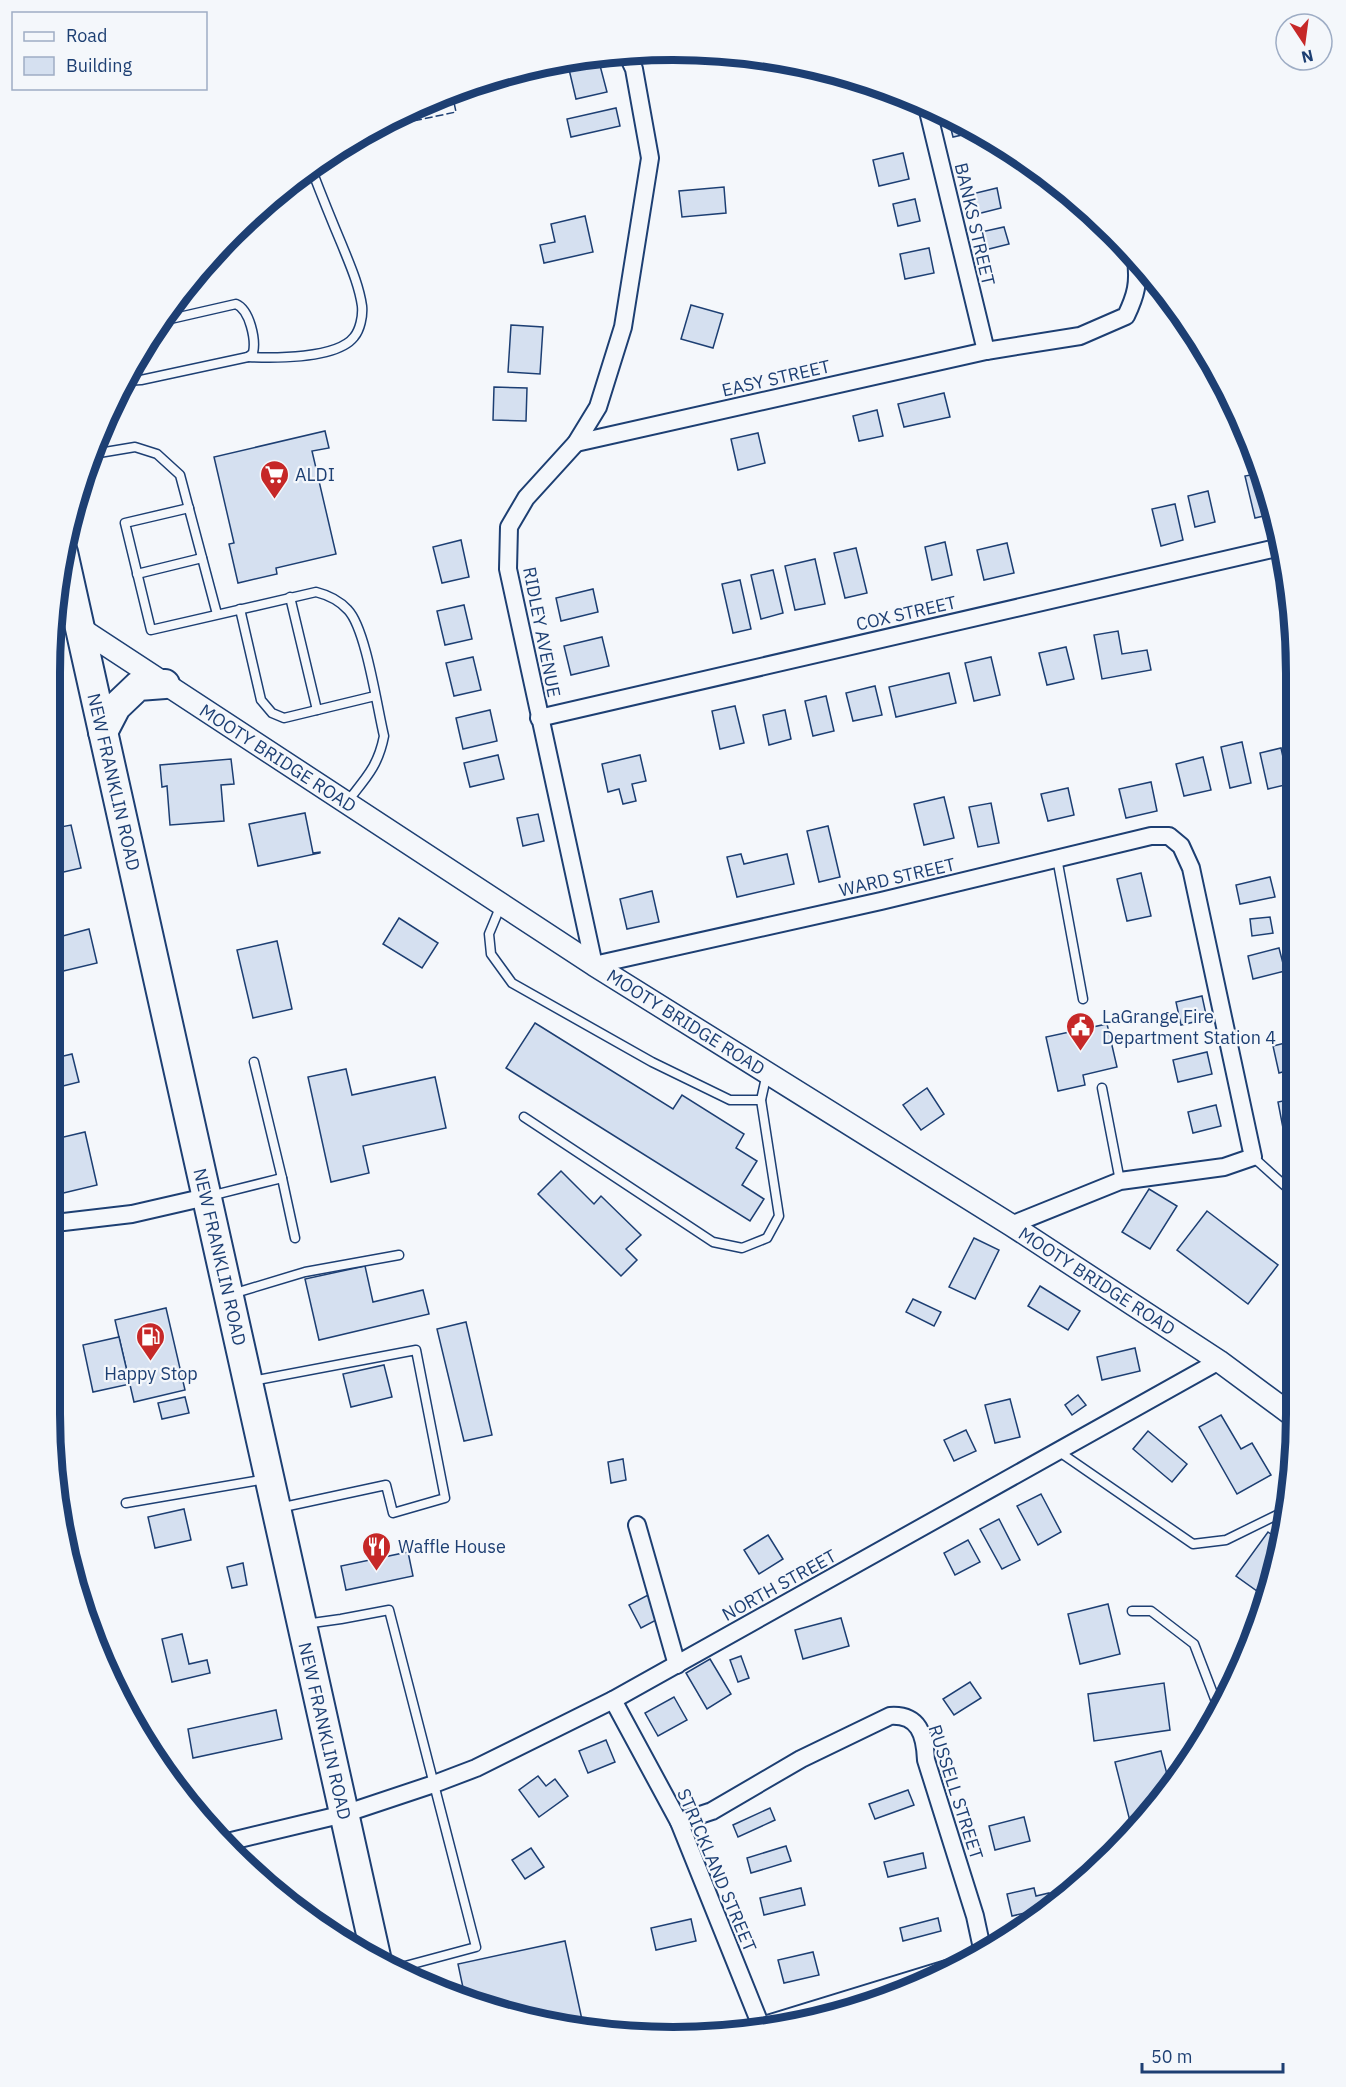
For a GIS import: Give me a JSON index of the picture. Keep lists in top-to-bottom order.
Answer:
{
  "streets": {
    "highway": ["NEW FRANKLIN ROAD"],
    "street": [
      "BANKS STREET",
      "EASY STREET",
      "COX STREET",
      "RIDLEY AVENUE",
      "MOOTY BRIDGE ROAD",
      "WARD STREET",
      "NORTH STREET",
      "RUSSELL STREET",
      "STRICKLAND STREET"
    ]
  },
  "crossings": [
    ["BANKS STREET", "EASY STREET"],
    ["EASY STREET", "RIDLEY AVENUE"],
    ["COX STREET", "RIDLEY AVENUE"],
    ["RIDLEY AVENUE", "MOOTY BRIDGE ROAD"],
    ["RIDLEY AVENUE", "WARD STREET"],
    ["MOOTY BRIDGE ROAD", "NEW FRANKLIN ROAD"],
    ["MOOTY BRIDGE ROAD", "WARD STREET"],
    ["MOOTY BRIDGE ROAD", "NORTH STREET"],
    ["NEW FRANKLIN ROAD", "NORTH STREET"],
    ["NORTH STREET", "STRICKLAND STREET"],
    ["RUSSELL STREET", "STRICKLAND STREET"]
  ],
  "places": {
    "supermarket": ["ALDI"],
    "public building": ["LaGrange Fire Department Station 4"],
    "fuel station": ["Happy Stop"],
    "restaurant": ["Waffle House"]
  },
  "legend": ["Road", "Building"],
  "scale_bar": "50 m",
  "north": "bottom"
}
